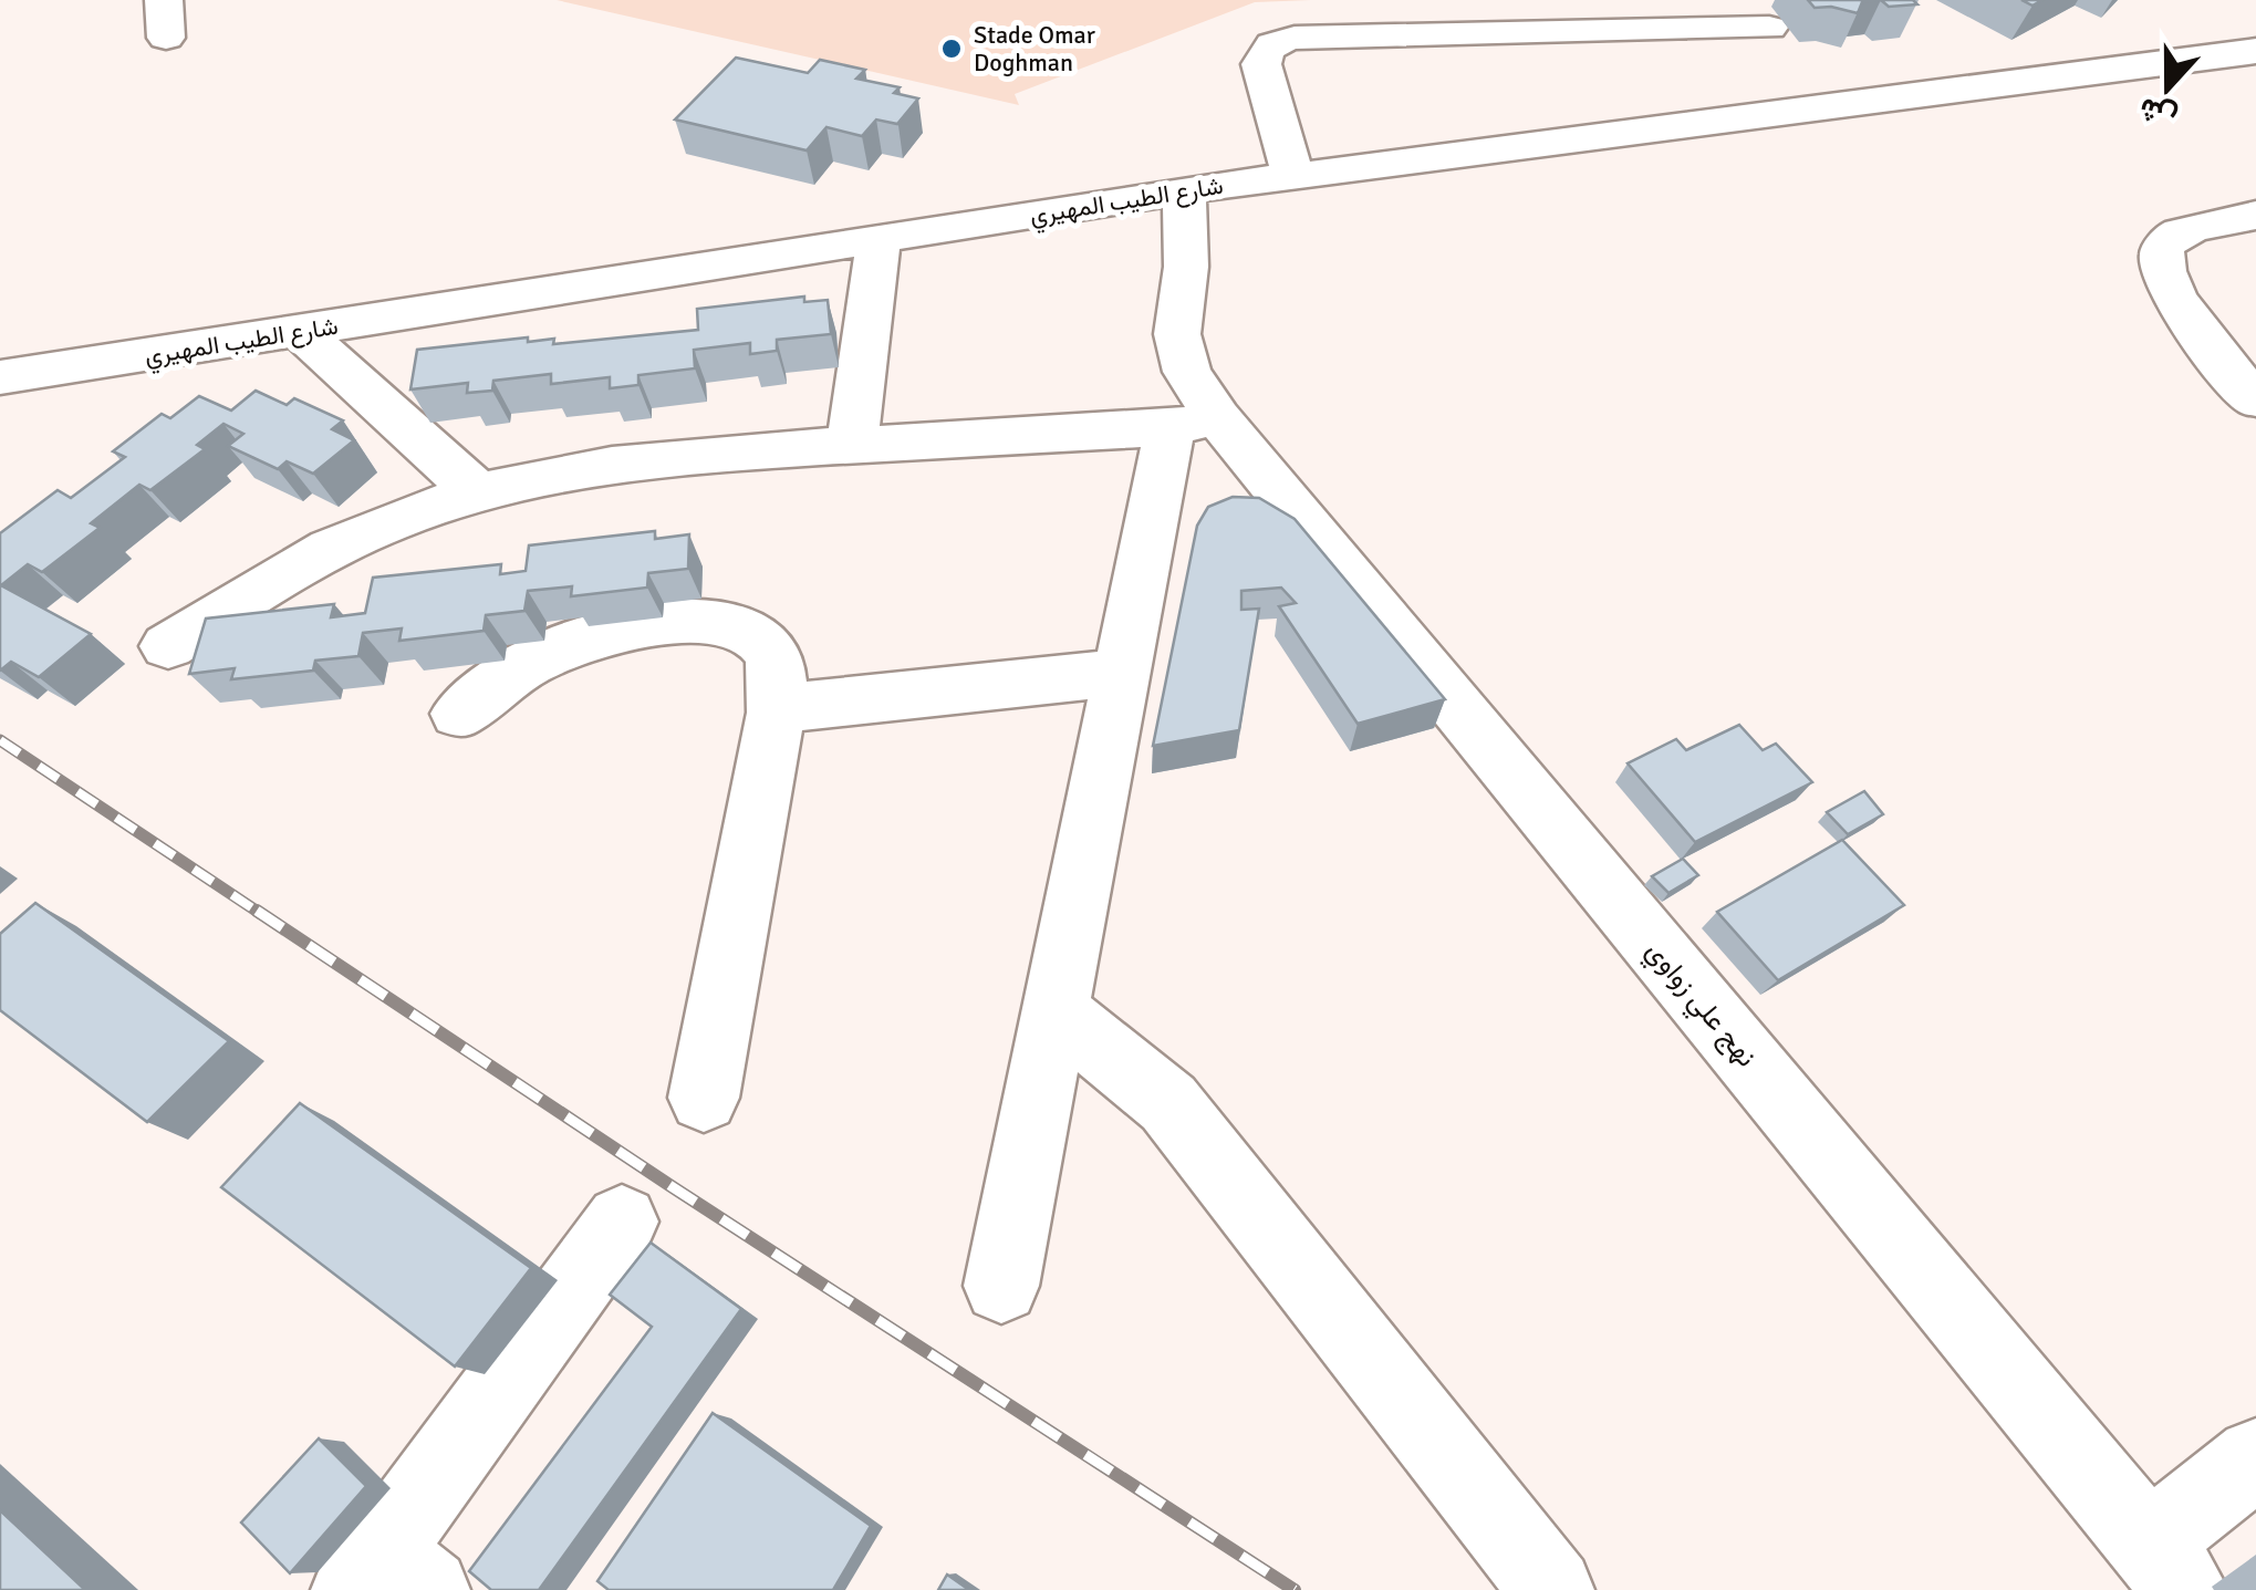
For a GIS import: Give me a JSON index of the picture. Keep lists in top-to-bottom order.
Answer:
{
  "streets": {
    "street": ["شارع الطيب المهيري", "نهج علي زواوي"]
  },
  "crossings": [
    ["شارع الطيب المهيري", "نهج علي زواوي"]
  ],
  "places": ["Stade Omar Doghman"],
  "north": "bottom"
}
